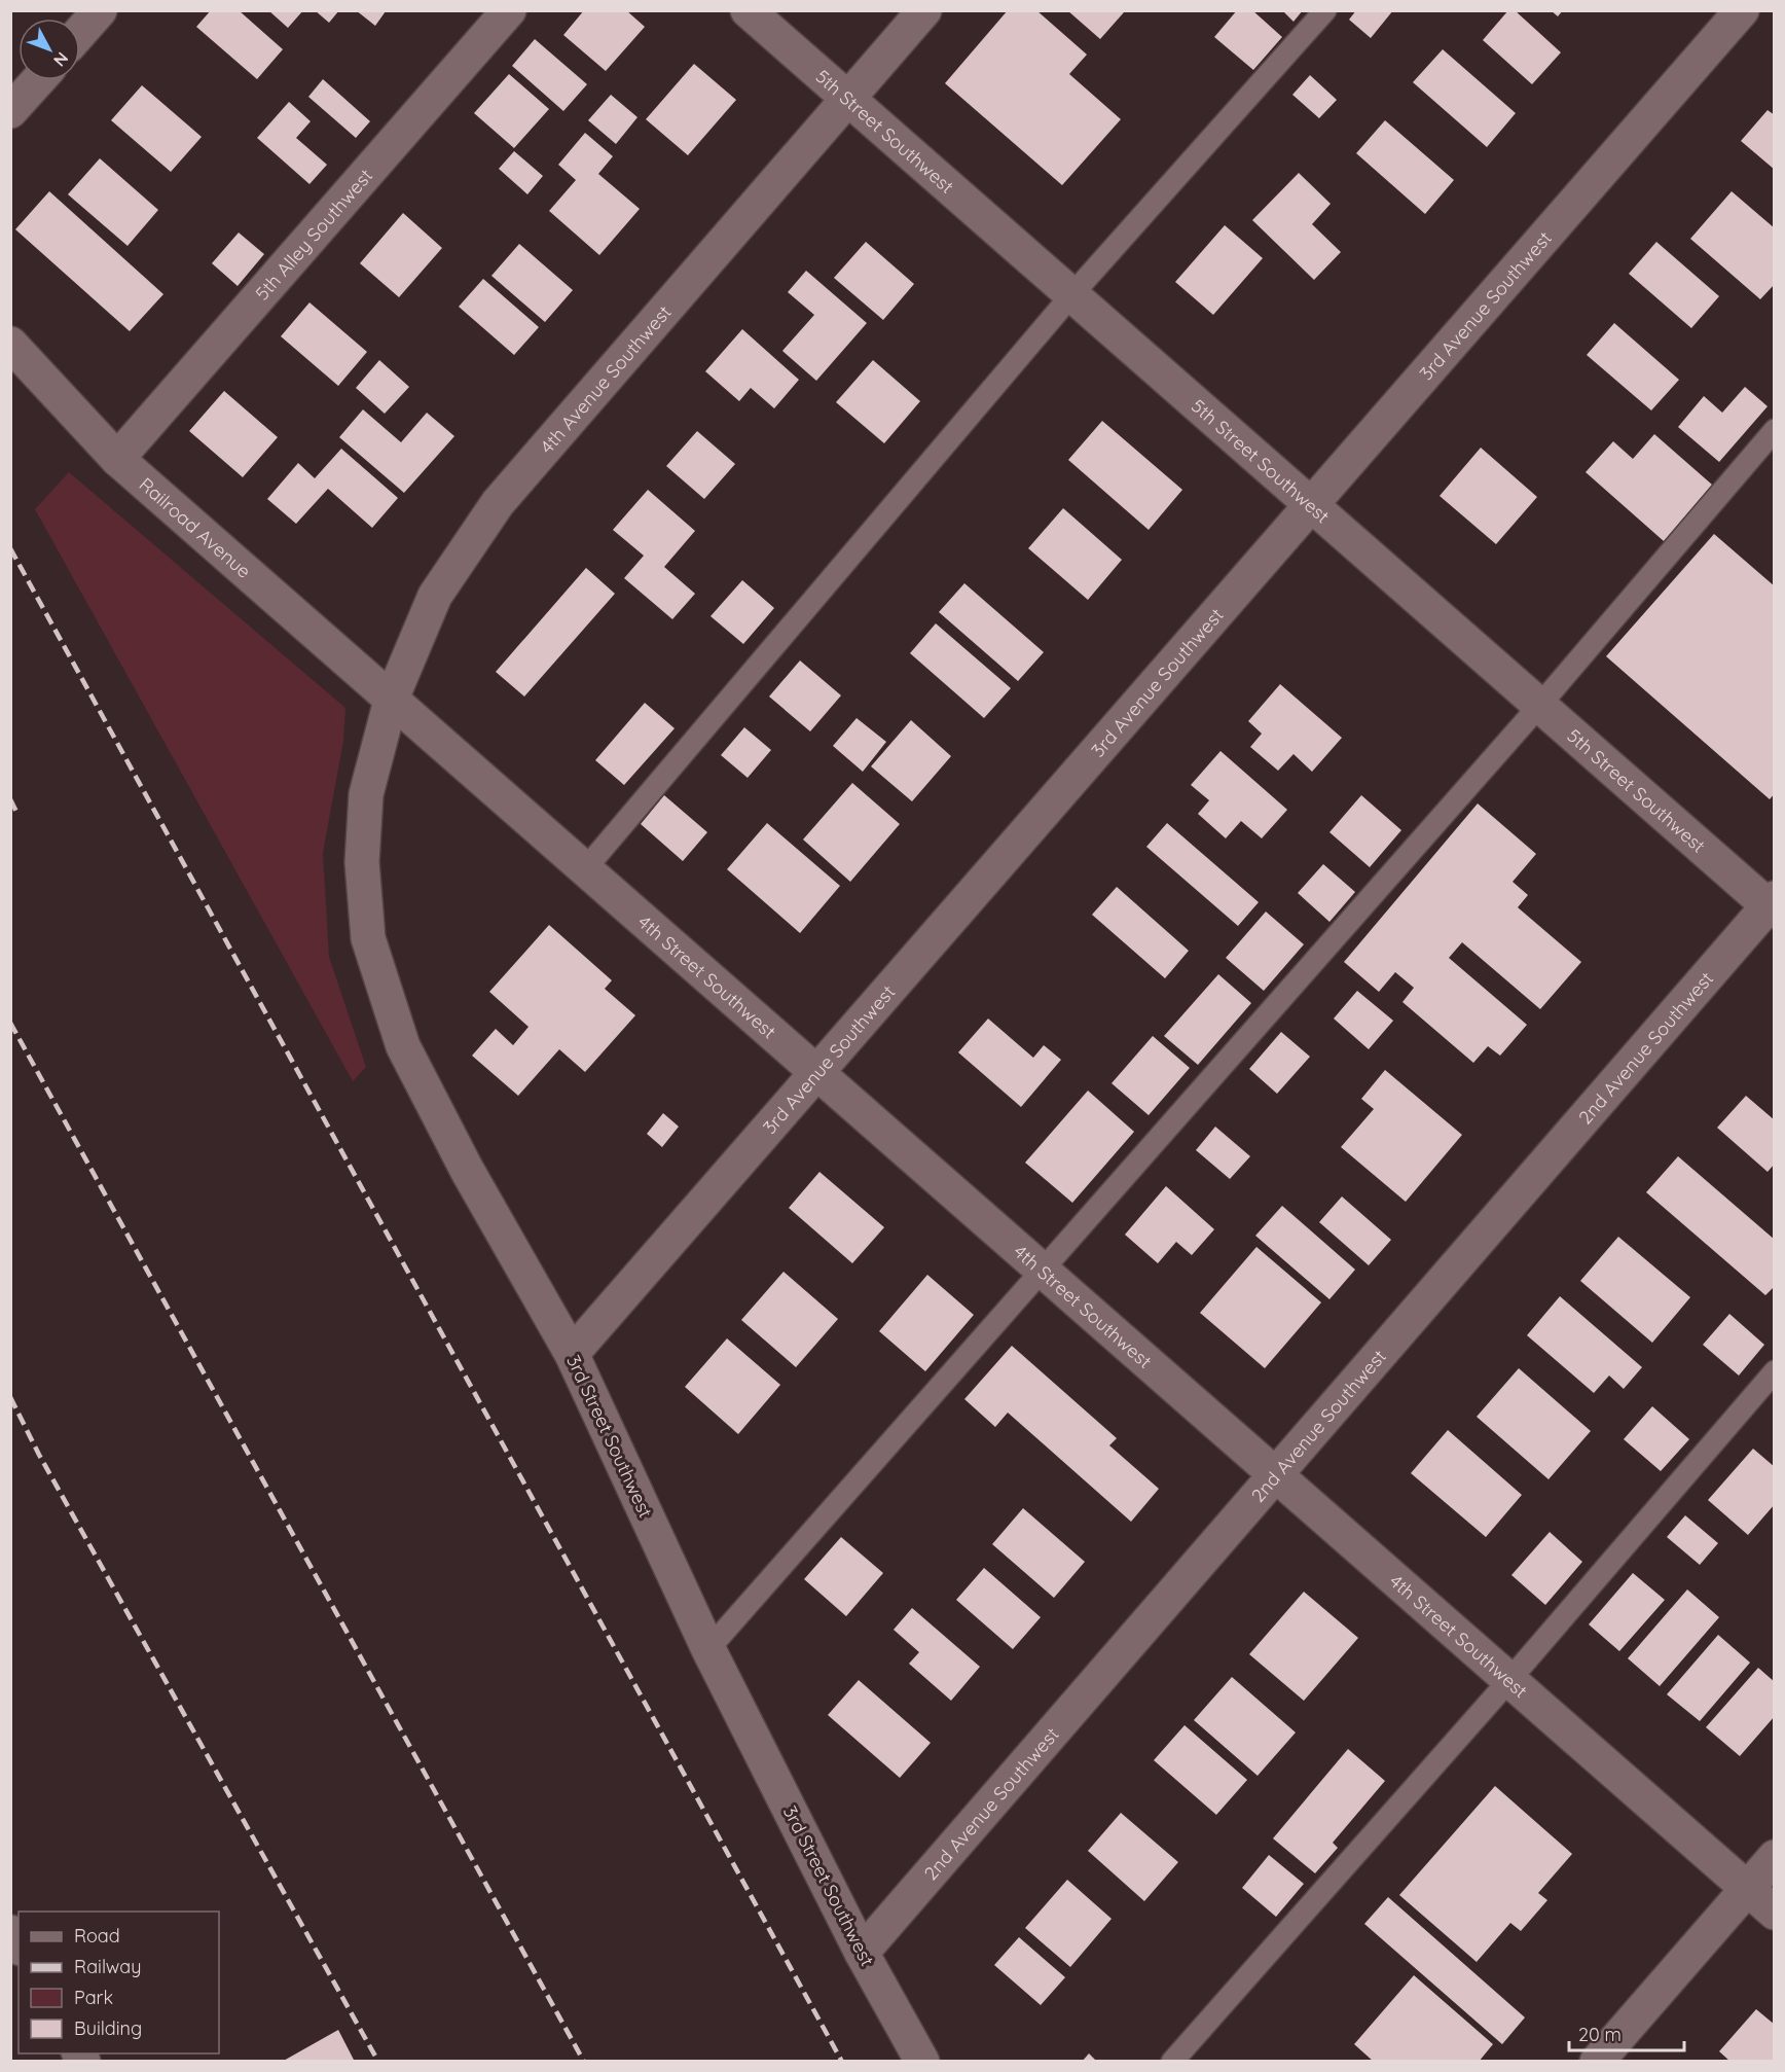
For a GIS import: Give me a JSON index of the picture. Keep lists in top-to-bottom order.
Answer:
{
  "streets": {
    "street": [
      "5th Street Southwest",
      "5th Alley Southwest",
      "3rd Avenue Southwest",
      "4th Avenue Southwest",
      "Railroad Avenue",
      "4th Street Southwest",
      "2nd Avenue Southwest",
      "3rd Street Southwest"
    ]
  },
  "crossings": [
    ["5th Street Southwest", "3rd Avenue Southwest"],
    ["5th Street Southwest", "4th Avenue Southwest"],
    ["5th Street Southwest", "2nd Avenue Southwest"],
    ["5th Alley Southwest", "Railroad Avenue"],
    ["3rd Avenue Southwest", "4th Street Southwest"],
    ["3rd Avenue Southwest", "3rd Street Southwest"],
    ["4th Avenue Southwest", "Railroad Avenue"],
    ["4th Avenue Southwest", "4th Street Southwest"],
    ["4th Avenue Southwest", "3rd Street Southwest"],
    ["Railroad Avenue", "4th Street Southwest"],
    ["4th Street Southwest", "2nd Avenue Southwest"],
    ["2nd Avenue Southwest", "3rd Street Southwest"]
  ],
  "legend": [
    "Road",
    "Railway",
    "Park",
    "Building"
  ],
  "scale_bar": "20 m",
  "north": "bottom right"
}
